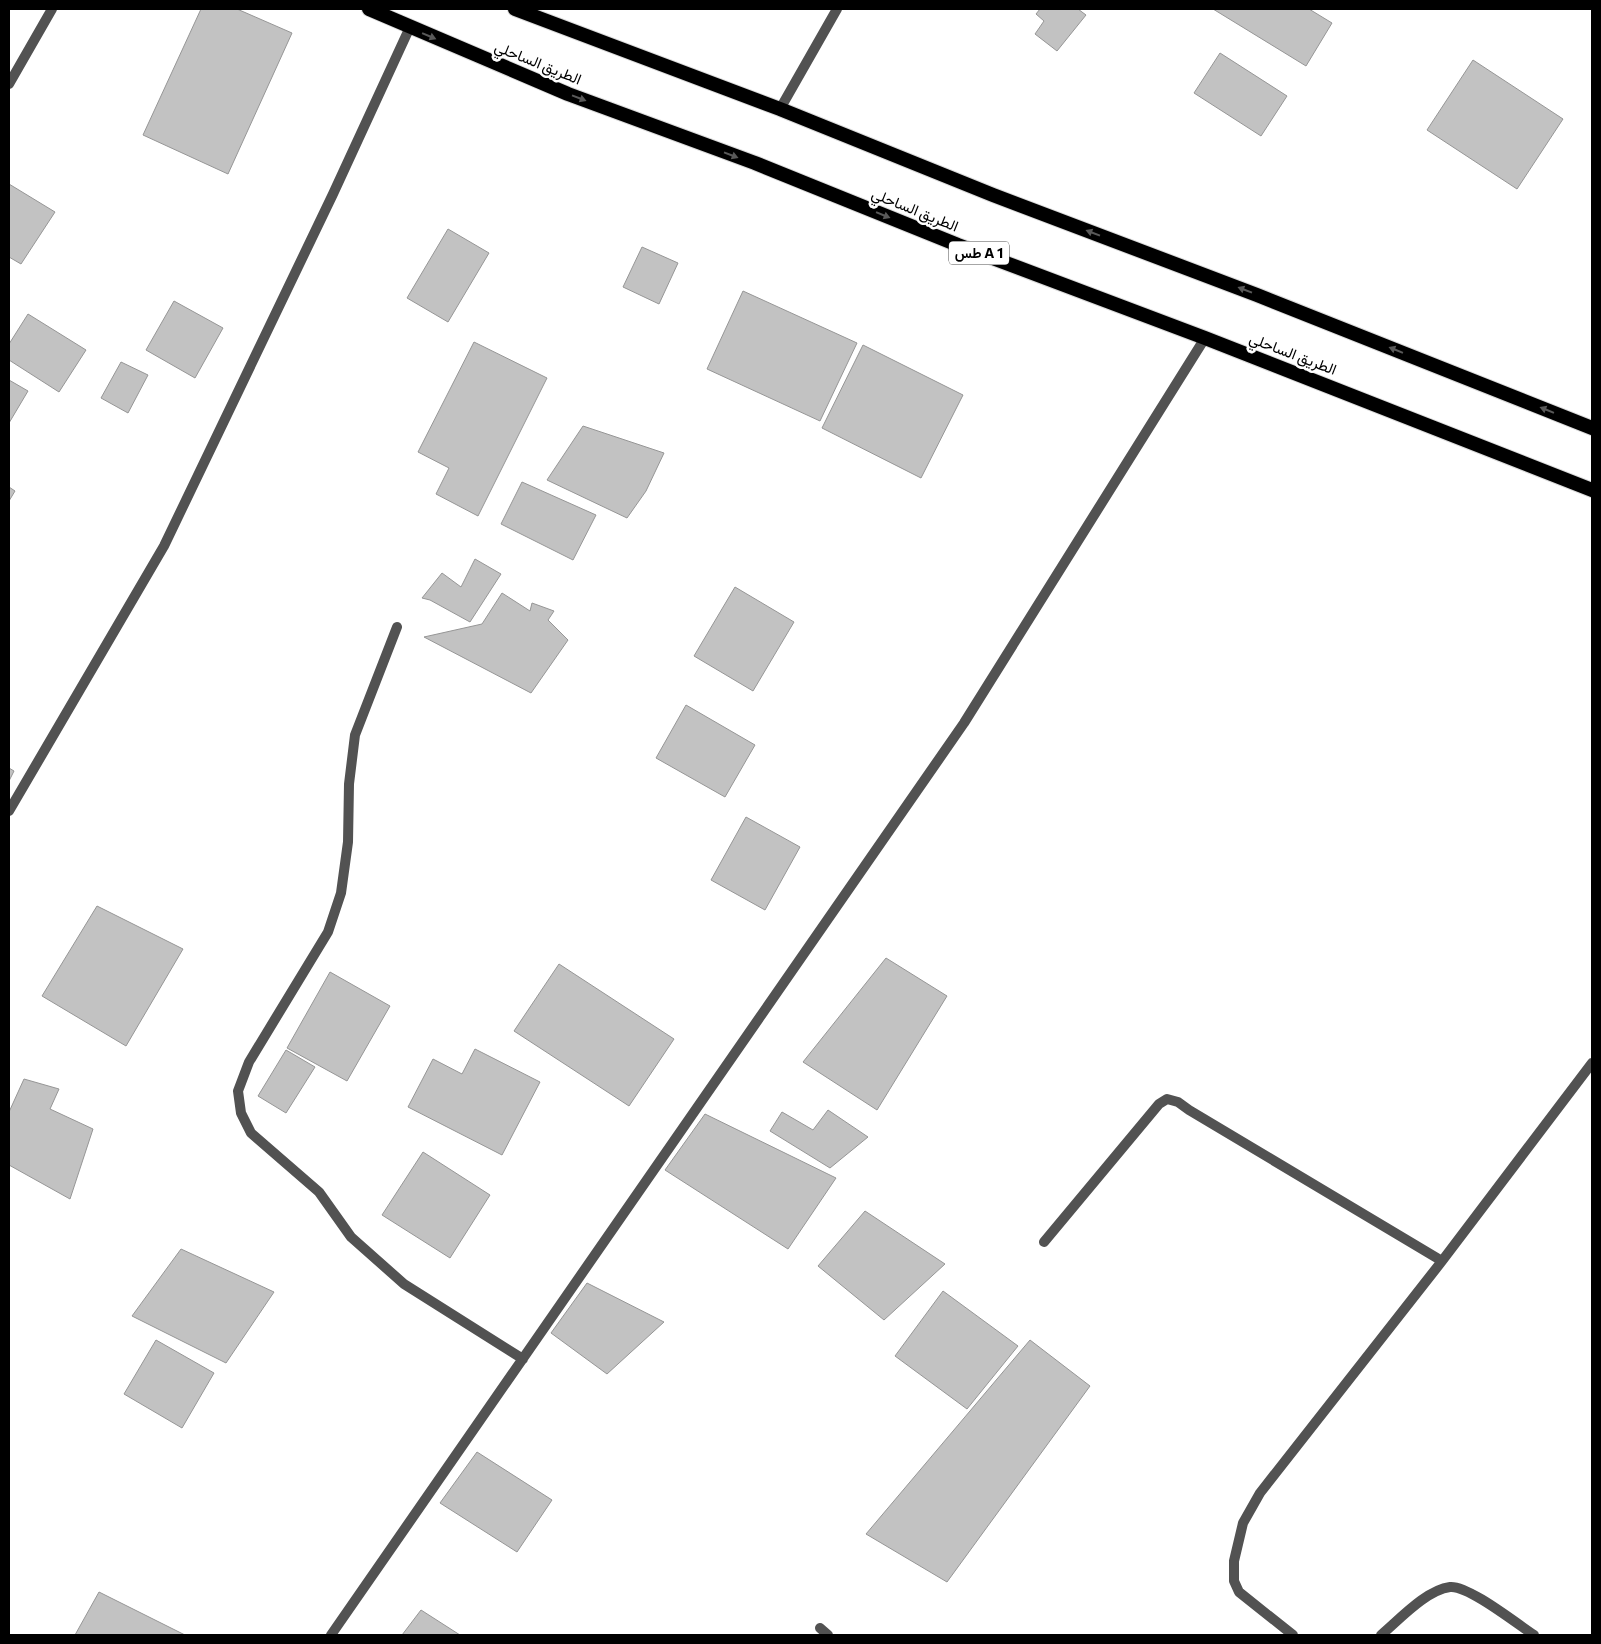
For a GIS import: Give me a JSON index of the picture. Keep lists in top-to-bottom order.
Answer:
{
  "streets": {
    "highway": ["الطريق الساحلي", "طس A 1"]
  }
}
